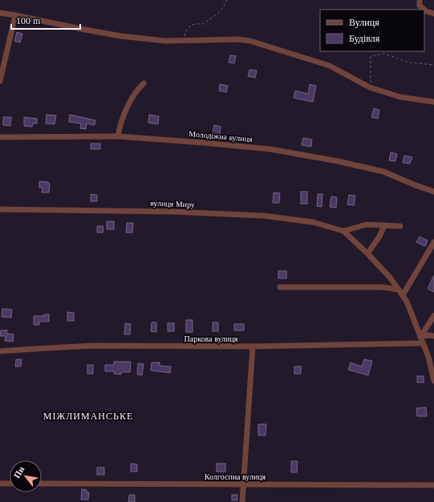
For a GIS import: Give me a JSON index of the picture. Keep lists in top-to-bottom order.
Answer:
{
  "streets": {
    "street": [
      "Молодіжна вулиця",
      "вулиця Миру",
      "Паркова вулиця",
      "Колгоспна вулиця"
    ]
  },
  "districts": ["МІЖЛИМАНСЬКЕ"],
  "legend": ["Вулиця", "Будівля"],
  "scale_bar": "100 m",
  "north": "top left"
}
